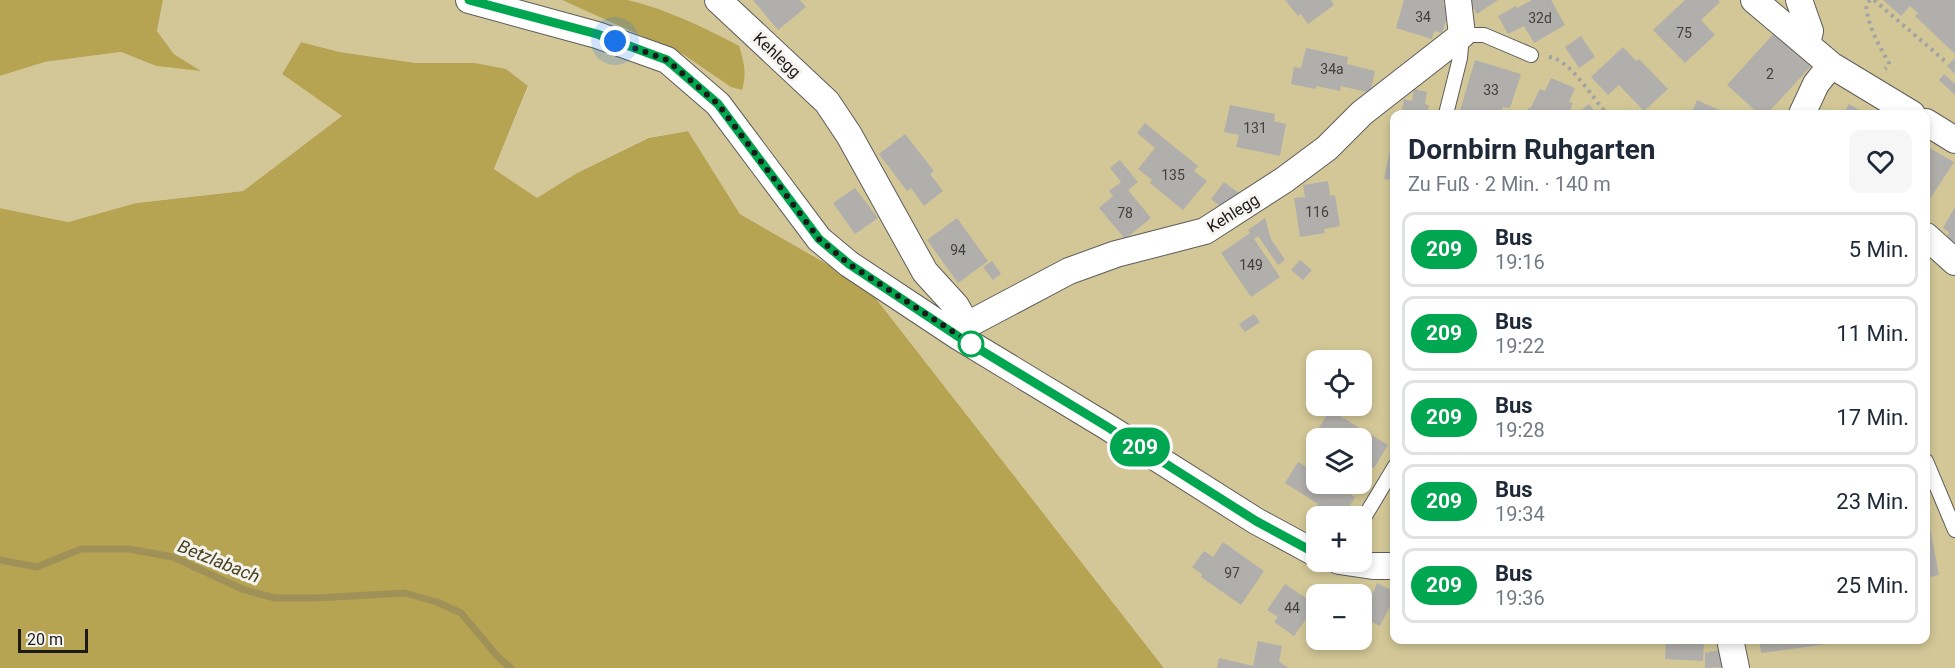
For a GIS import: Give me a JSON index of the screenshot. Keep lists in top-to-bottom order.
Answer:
{
  "streets": {
    "street": ["Kehlegg"]
  },
  "water": ["Betzlabach"],
  "lines": ["bus line 209"],
  "house_numbers": [
    "34",
    "32d",
    "75",
    "34a",
    "2",
    "33",
    "131",
    "135",
    "116",
    "78",
    "94",
    "149",
    "97",
    "44"
  ],
  "scale_bar": "20 m",
  "page": {
    "on_map": "209",
    "heading": ["Dornbirn Ruhgarten", "Zu Fuß · 2 Min. · 140 m"],
    "list": [
      {
        "mark": "209",
        "name": "Bus",
        "note": "19:16",
        "value": "5 Min."
      },
      {
        "mark": "209",
        "name": "Bus",
        "note": "19:22",
        "value": "11 Min."
      },
      {
        "mark": "209",
        "name": "Bus",
        "note": "19:28",
        "value": "17 Min."
      },
      {
        "mark": "209",
        "name": "Bus",
        "note": "19:34",
        "value": "23 Min."
      },
      {
        "mark": "209",
        "name": "Bus",
        "note": "19:36",
        "value": "25 Min."
      }
    ],
    "map_buttons": ["+", "−"],
    "scale": "20 m"
  }
}
